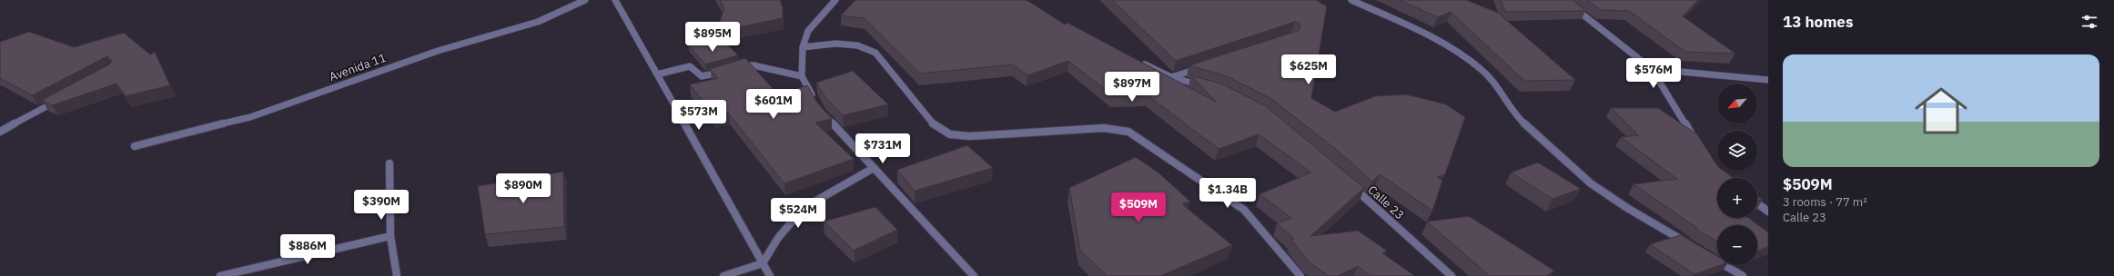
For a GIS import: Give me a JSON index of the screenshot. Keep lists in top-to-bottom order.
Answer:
{
  "streets": {
    "street": ["Avenida 11", "Calle 23"]
  },
  "north": "bottom left",
  "page": {
    "heading": "13 homes",
    "price": [
      "$895M",
      "$625M",
      "$576M",
      "$897M",
      "$601M",
      "$573M",
      "$731M",
      "$890M",
      "$1.34B",
      "$390M",
      "$509M",
      "$524M",
      "$886M"
    ],
    "list": [
      {
        "name": "$509M",
        "note": "3 rooms · 77 m² · Calle 23"
      }
    ],
    "map_buttons": ["+", "−"]
  }
}
